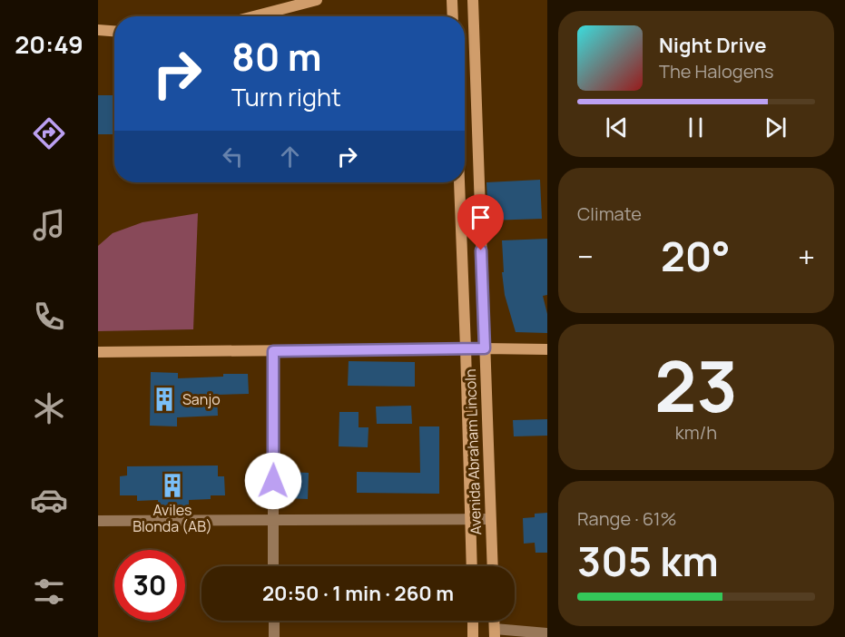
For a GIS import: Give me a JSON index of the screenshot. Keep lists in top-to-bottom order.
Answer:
{
  "streets": {
    "main road": ["Avenida Abraham Lincoln"]
  },
  "places": {
    "building": ["Sanjo", "Aviles Blonda (AB)"]
  },
  "page": {
    "tabs": "20:49",
    "turn": ["80 m", "Turn right"],
    "song": ["Night Drive", "The Halogens"],
    "tile": [
      "Climate",
      ["23", "km/h"],
      ["Range · 61%", "305 km"]
    ],
    "heat": ["−", "20°", "+"],
    "limit": "30",
    "trip": "20:50 · 1 min · 260 m"
  }
}
